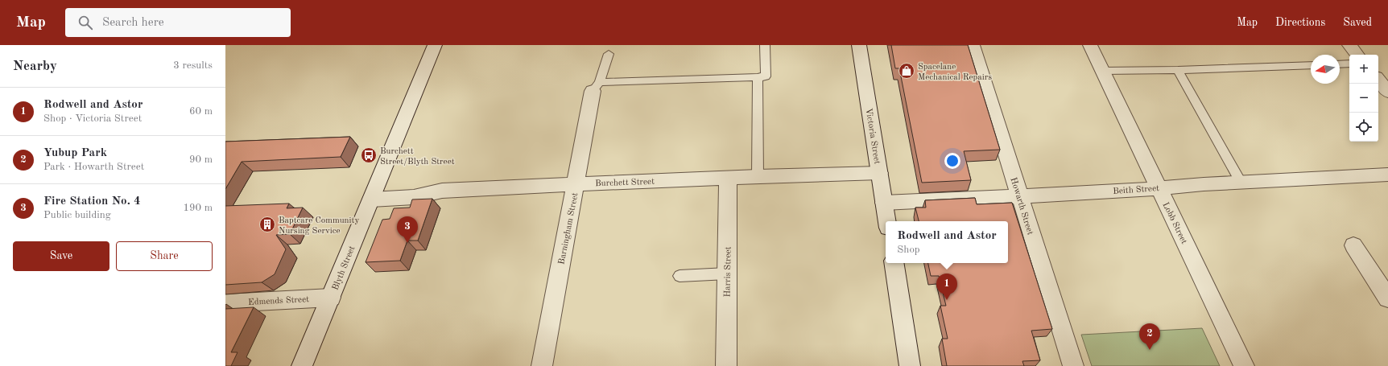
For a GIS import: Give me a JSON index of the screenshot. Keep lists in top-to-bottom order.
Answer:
{
  "streets": {
    "street": [
      "Victoria Street",
      "Burchett Street",
      "Beith Street",
      "Howarth Street",
      "Lobb Street",
      "Barningham Street",
      "Blyth Street",
      "Harris Street",
      "Edmends Street"
    ]
  },
  "crossings": [
    ["Victoria Street", "Burchett Street"],
    ["Victoria Street", "Beith Street"],
    ["Burchett Street", "Barningham Street"],
    ["Burchett Street", "Blyth Street"],
    ["Burchett Street", "Harris Street"],
    ["Beith Street", "Howarth Street"],
    ["Beith Street", "Lobb Street"],
    ["Blyth Street", "Edmends Street"]
  ],
  "places": {
    "shop": ["Spacelane Mechanical Repairs"],
    "bus stop": ["Burchett Street/Blyth Street"],
    "building": ["Baptcare Community Nursing Service"]
  },
  "north": "left",
  "page": {
    "header": "Map",
    "search": "Search here",
    "nav": ["Map", "Directions", "Saved"],
    "heading": ["Nearby", "3 results"],
    "map_buttons": ["+", "−"],
    "list": [
      {
        "mark": "1",
        "name": "Rodwell and Astor",
        "note": "Shop · Victoria Street",
        "value": "60 m"
      },
      {
        "mark": "2",
        "name": "Yubup Park",
        "note": "Park · Howarth Street",
        "value": "90 m"
      },
      {
        "mark": "3",
        "name": "Fire Station No. 4",
        "note": "Public building",
        "value": "190 m"
      }
    ],
    "pins": ["3", "1", "2"],
    "popup": ["Rodwell and Astor", "Shop"],
    "buttons": ["Save", "Share"]
  }
}
